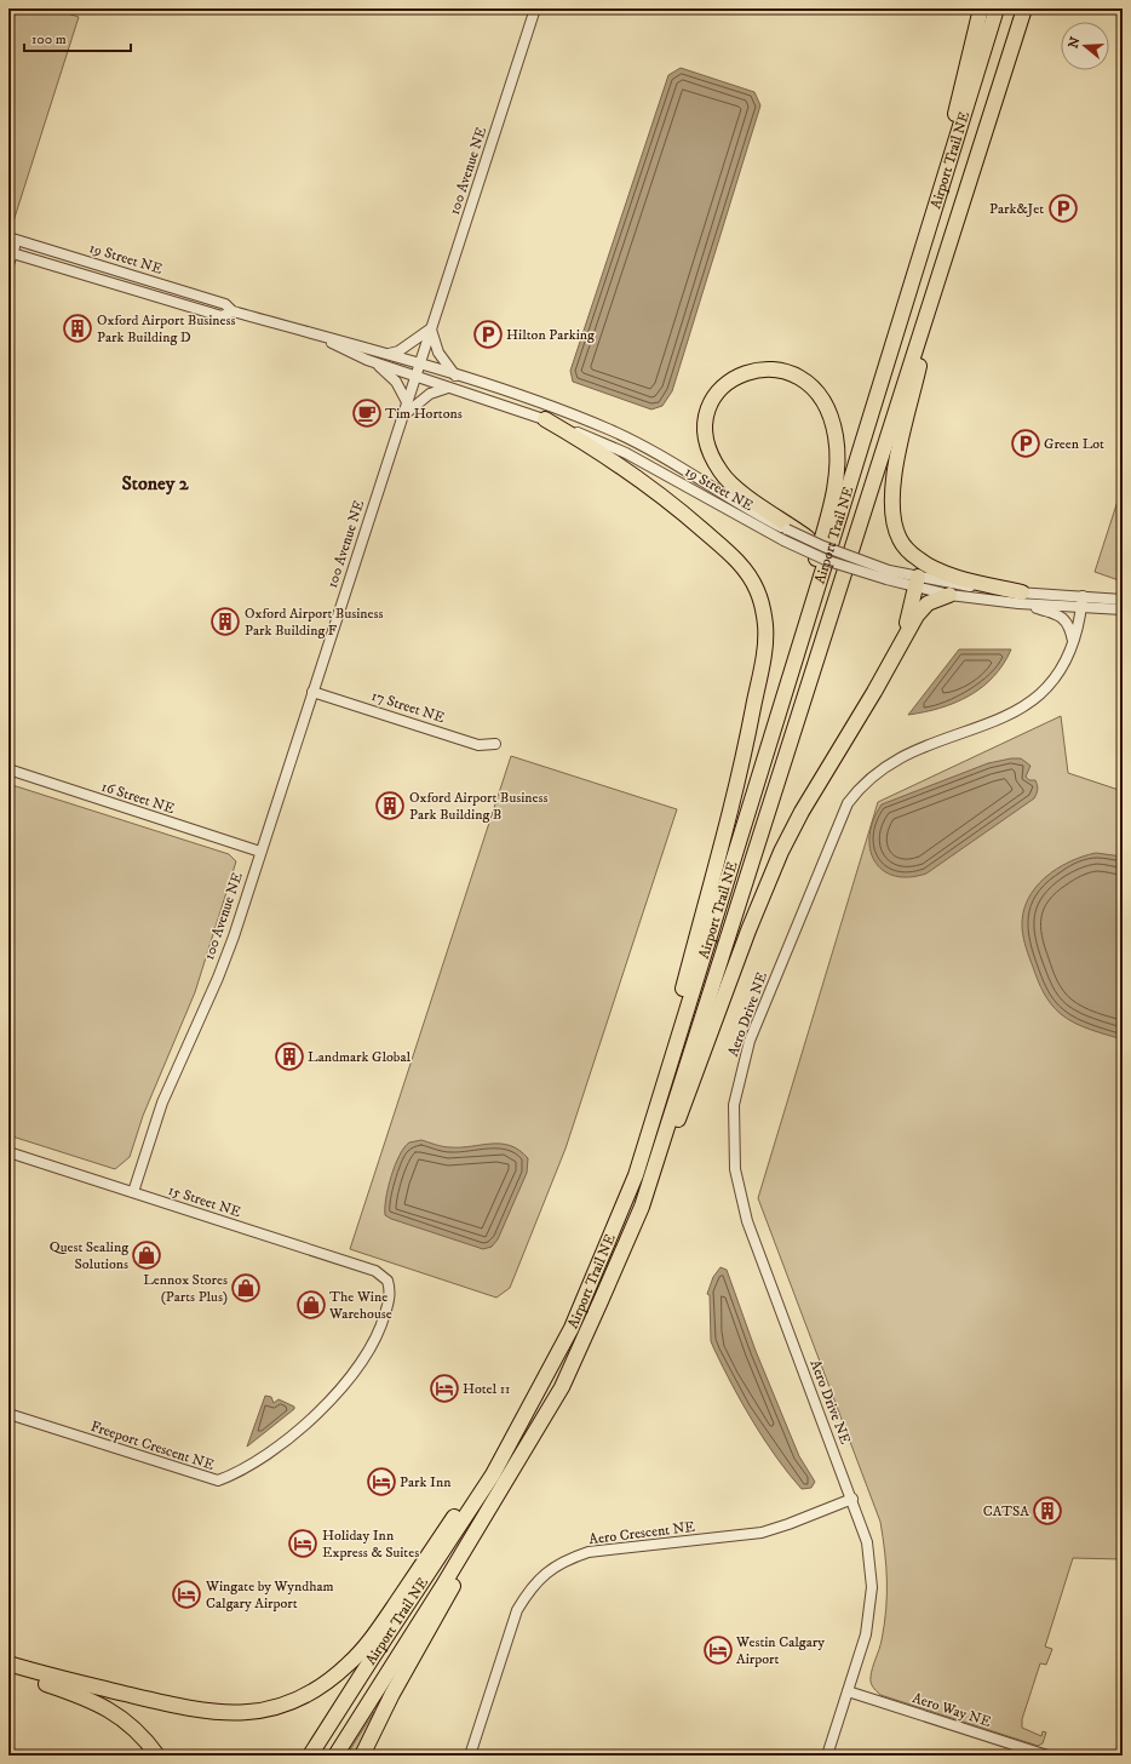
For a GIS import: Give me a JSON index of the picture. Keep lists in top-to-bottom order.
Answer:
{
  "streets": {
    "highway": ["Airport Trail NE"],
    "street": [
      "100 Avenue NE",
      "19 Street NE",
      "17 Street NE",
      "16 Street NE",
      "Aero Drive NE",
      "15 Street NE",
      "Freeport Crescent NE",
      "Aero Crescent NE",
      "Aero Way NE"
    ]
  },
  "crossings": [
    ["100 Avenue NE", "19 Street NE"],
    ["100 Avenue NE", "17 Street NE"],
    ["100 Avenue NE", "16 Street NE"],
    ["100 Avenue NE", "15 Street NE"],
    ["19 Street NE", "Aero Drive NE"],
    ["Aero Drive NE", "Aero Crescent NE"],
    ["Aero Drive NE", "Aero Way NE"],
    ["15 Street NE", "Freeport Crescent NE"]
  ],
  "districts": ["Stoney 2"],
  "places": {
    "parking": ["Park&Jet", "Hilton Parking", "Green Lot"],
    "building": [
      "Oxford Airport Business Park Building D",
      "Oxford Airport Business Park Building F",
      "Oxford Airport Business Park Building B",
      "Landmark Global",
      "CATSA"
    ],
    "cafe": ["Tim Hortons"],
    "shop": ["Quest Sealing Solutions", "Lennox Stores (Parts Plus)", "The Wine Warehouse"],
    "hotel": [
      "Hotel 11",
      "Park Inn",
      "Holiday Inn Express & Suites",
      "Wingate by Wyndham Calgary Airport",
      "Westin Calgary Airport"
    ]
  },
  "scale_bar": "100 m",
  "north": "left"
}
